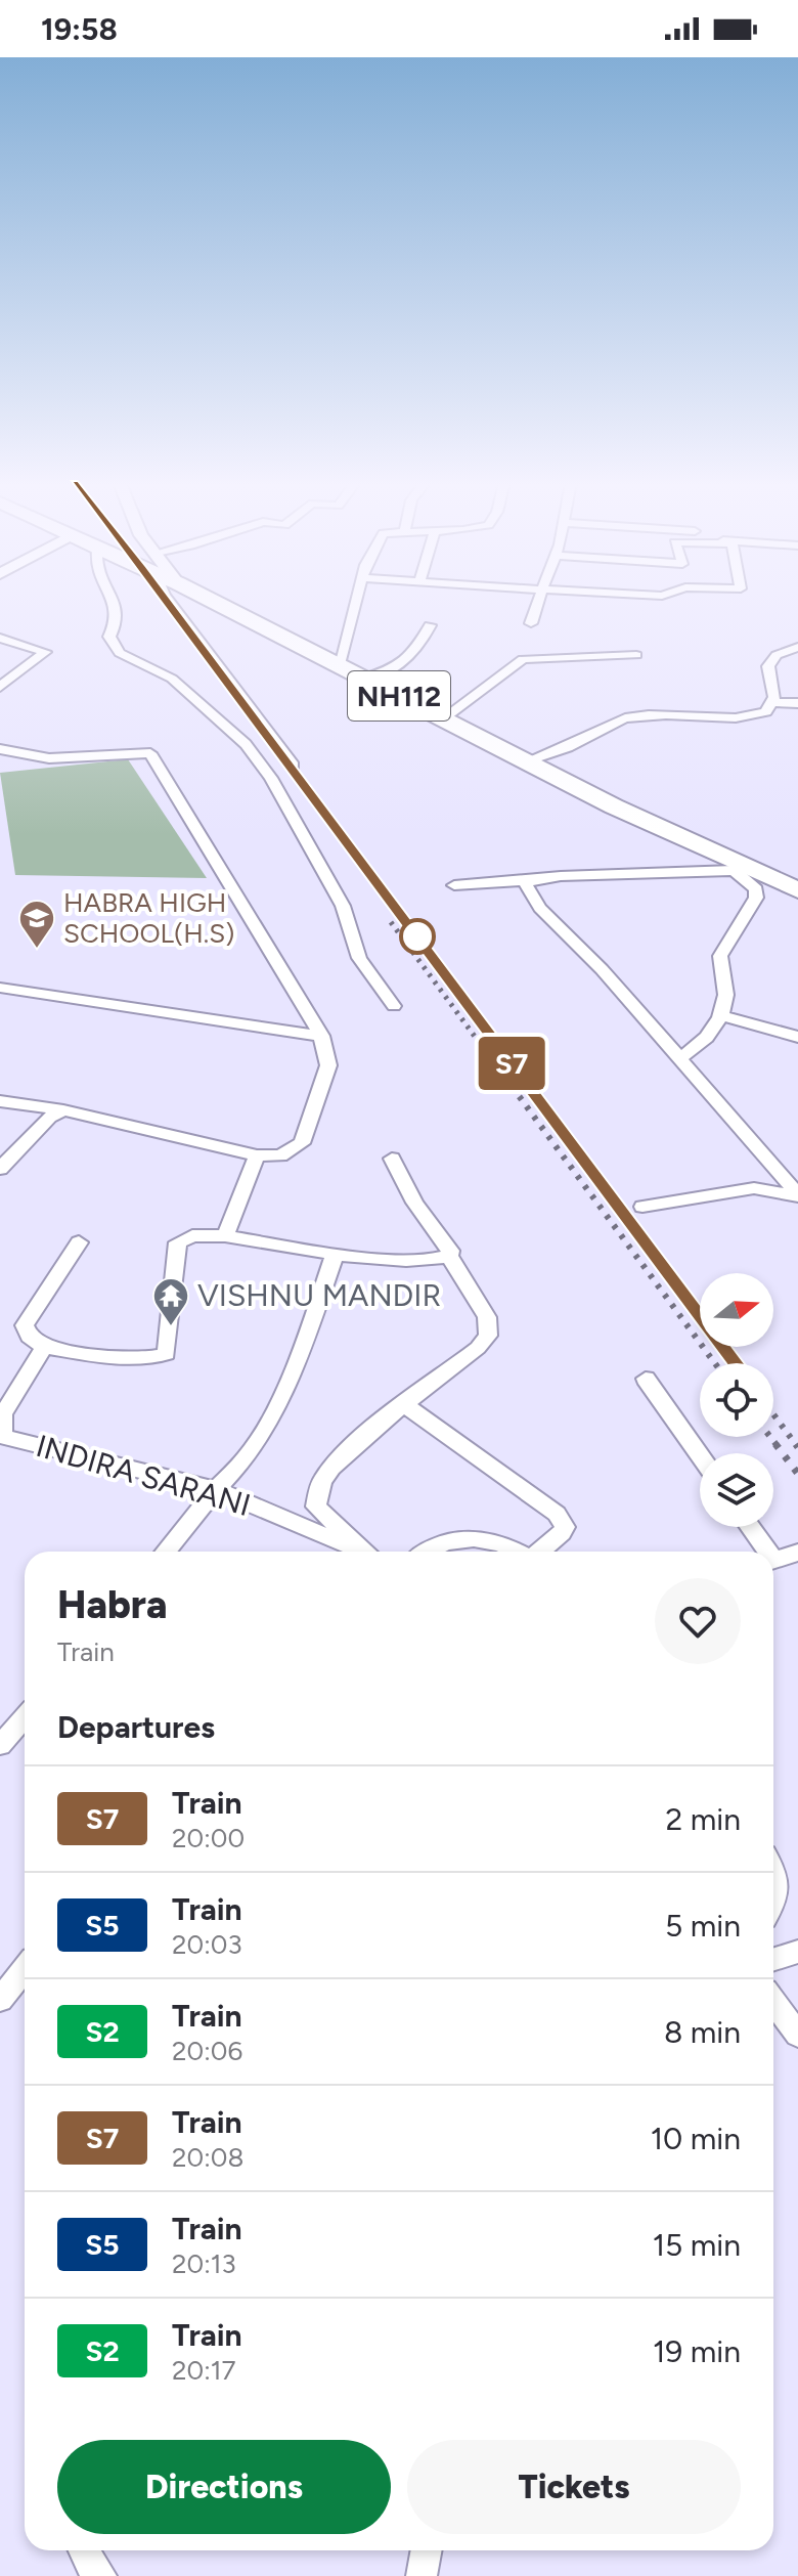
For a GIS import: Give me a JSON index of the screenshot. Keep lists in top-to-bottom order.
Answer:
{
  "streets": {
    "highway": ["NH112"],
    "street": ["INDIRA SARANI"]
  },
  "places": {
    "school or university": ["HABRA HIGH SCHOOL(H.S)"],
    "temple": ["VISHNU MANDIR"]
  },
  "north": "right",
  "page": {
    "status": "19:58",
    "on_map": "S7",
    "heading": [
      ["Habra", "Train"],
      "Departures"
    ],
    "list": [
      {
        "mark": "S7",
        "name": "Train",
        "note": "20:00",
        "value": "2 min"
      },
      {
        "mark": "S5",
        "name": "Train",
        "note": "20:03",
        "value": "5 min"
      },
      {
        "mark": "S2",
        "name": "Train",
        "note": "20:06",
        "value": "8 min"
      },
      {
        "mark": "S7",
        "name": "Train",
        "note": "20:08",
        "value": "10 min"
      },
      {
        "mark": "S5",
        "name": "Train",
        "note": "20:13",
        "value": "15 min"
      },
      {
        "mark": "S2",
        "name": "Train",
        "note": "20:17",
        "value": "19 min"
      }
    ],
    "buttons": ["Directions", "Tickets"]
  }
}
